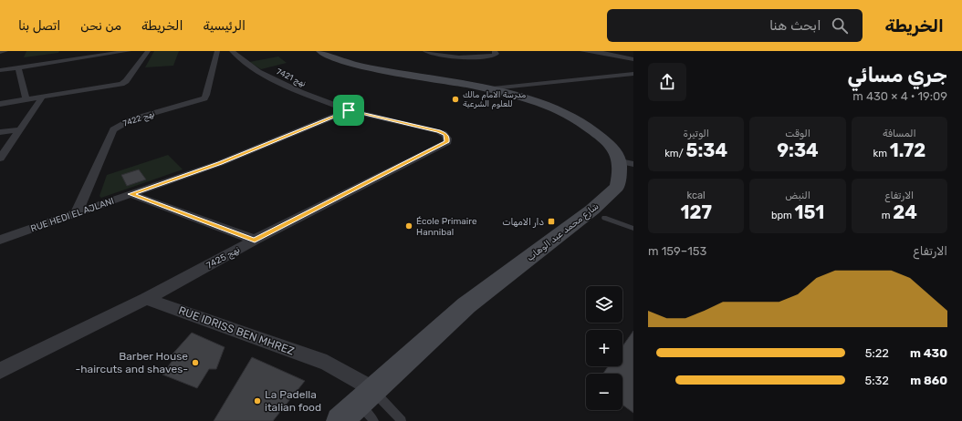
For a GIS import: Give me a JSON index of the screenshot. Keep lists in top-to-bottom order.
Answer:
{
  "streets": {
    "street": [
      "نهج 7421",
      "نهج 7422",
      "RUE HEDI EL AJLANI",
      "شارع محمد عبد الوهاب",
      "نهج 7425",
      "RUE IDRISS BEN MHREZ"
    ]
  },
  "crossings": [
    ["نهج 7421", "RUE HEDI EL AJLANI"],
    ["نهج 7421", "نهج 7425"],
    ["نهج 7422", "RUE HEDI EL AJLANI"],
    ["RUE HEDI EL AJLANI", "نهج 7425"],
    ["شارع محمد عبد الوهاب", "RUE IDRISS BEN MHREZ"],
    ["نهج 7425", "RUE IDRISS BEN MHREZ"]
  ],
  "places": {
    "other": [
      "مدرسة الامام مالك للعلوم الشرعية",
      "École Primaire Hannibal",
      "Barber House -haircuts and shaves-",
      "La Padella italian food"
    ],
    "transit": ["دار الامهات"]
  },
  "page": {
    "header": "الخريطة",
    "search": "ابحث هنا",
    "nav": [
      "الرئيسية",
      "الخريطة",
      "من نحن",
      "اتصل بنا"
    ],
    "heading": ["جري مسائي", "19:09 · 4 × 430 m"],
    "stats": [
      ["المسافة", "1.72 km"],
      ["الوقت", "9:34"],
      ["الوتيرة", "5:34 /km"],
      ["الارتفاع", "24 m"],
      ["النبض", "151 bpm"],
      ["kcal", "127"]
    ],
    "chart": ["الارتفاع", "153–159 m"],
    "map_buttons": ["+", "−"],
    "list": [
      {
        "name": "430 m",
        "note": "5:22"
      },
      {
        "name": "860 m",
        "note": "5:32"
      }
    ]
  }
}
